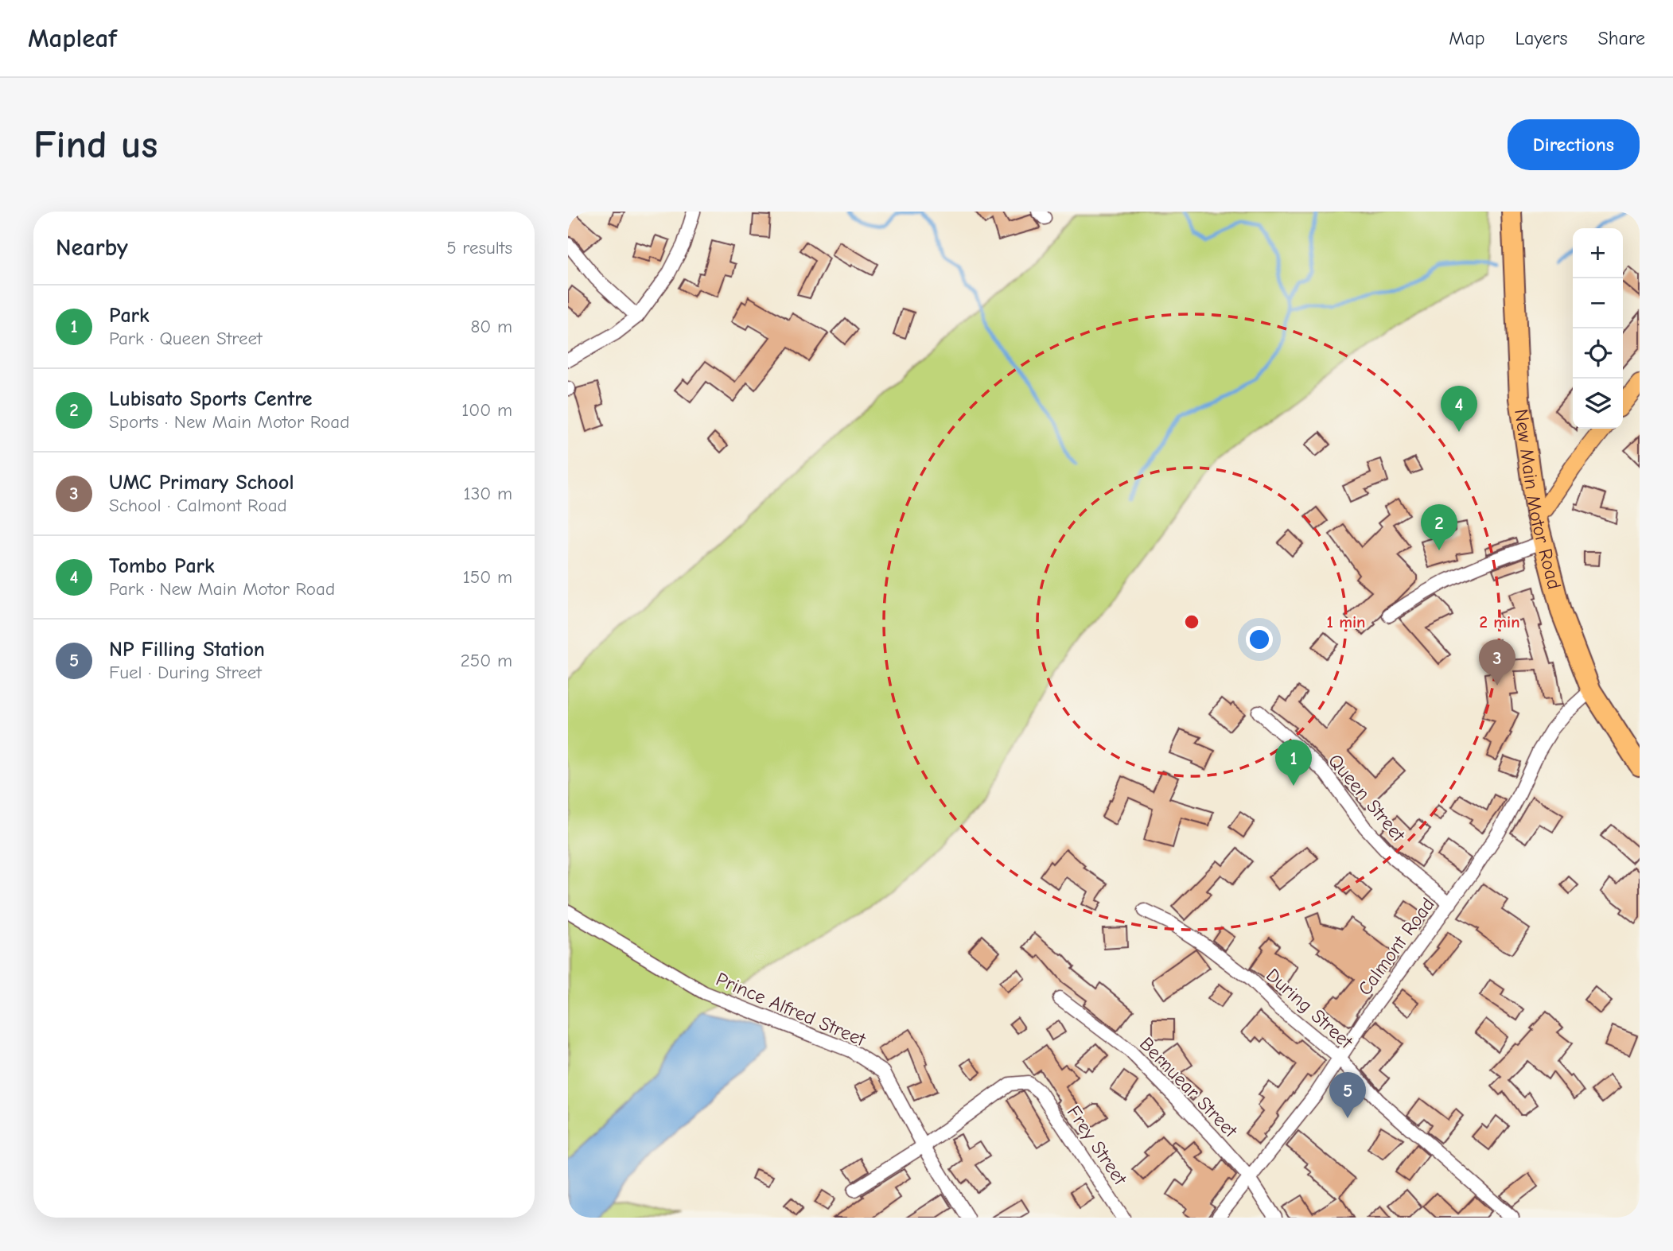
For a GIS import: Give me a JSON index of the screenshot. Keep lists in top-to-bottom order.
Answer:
{
  "streets": {
    "highway": ["New Main Motor Road"],
    "street": [
      "Queen Street",
      "Calmont Road",
      "During Street",
      "Prince Alfred Street",
      "Bernuear Street",
      "Frey Street"
    ]
  },
  "crossings": [
    ["New Main Motor Road", "Calmont Road"],
    ["Queen Street", "Calmont Road"],
    ["Calmont Road", "During Street"],
    ["Calmont Road", "Bernuear Street"],
    ["Prince Alfred Street", "Frey Street"]
  ],
  "page": {
    "header": "Mapleaf",
    "nav": ["Map", "Layers", "Share"],
    "buttons": "Directions",
    "title": "Find us",
    "heading": ["Nearby", "5 results"],
    "map_buttons": ["+", "−"],
    "list": [
      {
        "mark": "1",
        "name": "Park",
        "note": "Park · Queen Street",
        "value": "80 m"
      },
      {
        "mark": "2",
        "name": "Lubisato Sports Centre",
        "note": "Sports · New Main Motor Road",
        "value": "100 m"
      },
      {
        "mark": "3",
        "name": "UMC Primary School",
        "note": "School · Calmont Road",
        "value": "130 m"
      },
      {
        "mark": "4",
        "name": "Tombo Park",
        "note": "Park · New Main Motor Road",
        "value": "150 m"
      },
      {
        "mark": "5",
        "name": "NP Filling Station",
        "note": "Fuel · During Street",
        "value": "250 m"
      }
    ],
    "pins": [
      "4",
      "2",
      "3",
      "1",
      "5"
    ]
  },
  "rings": ["1 min", "2 min"]
}
